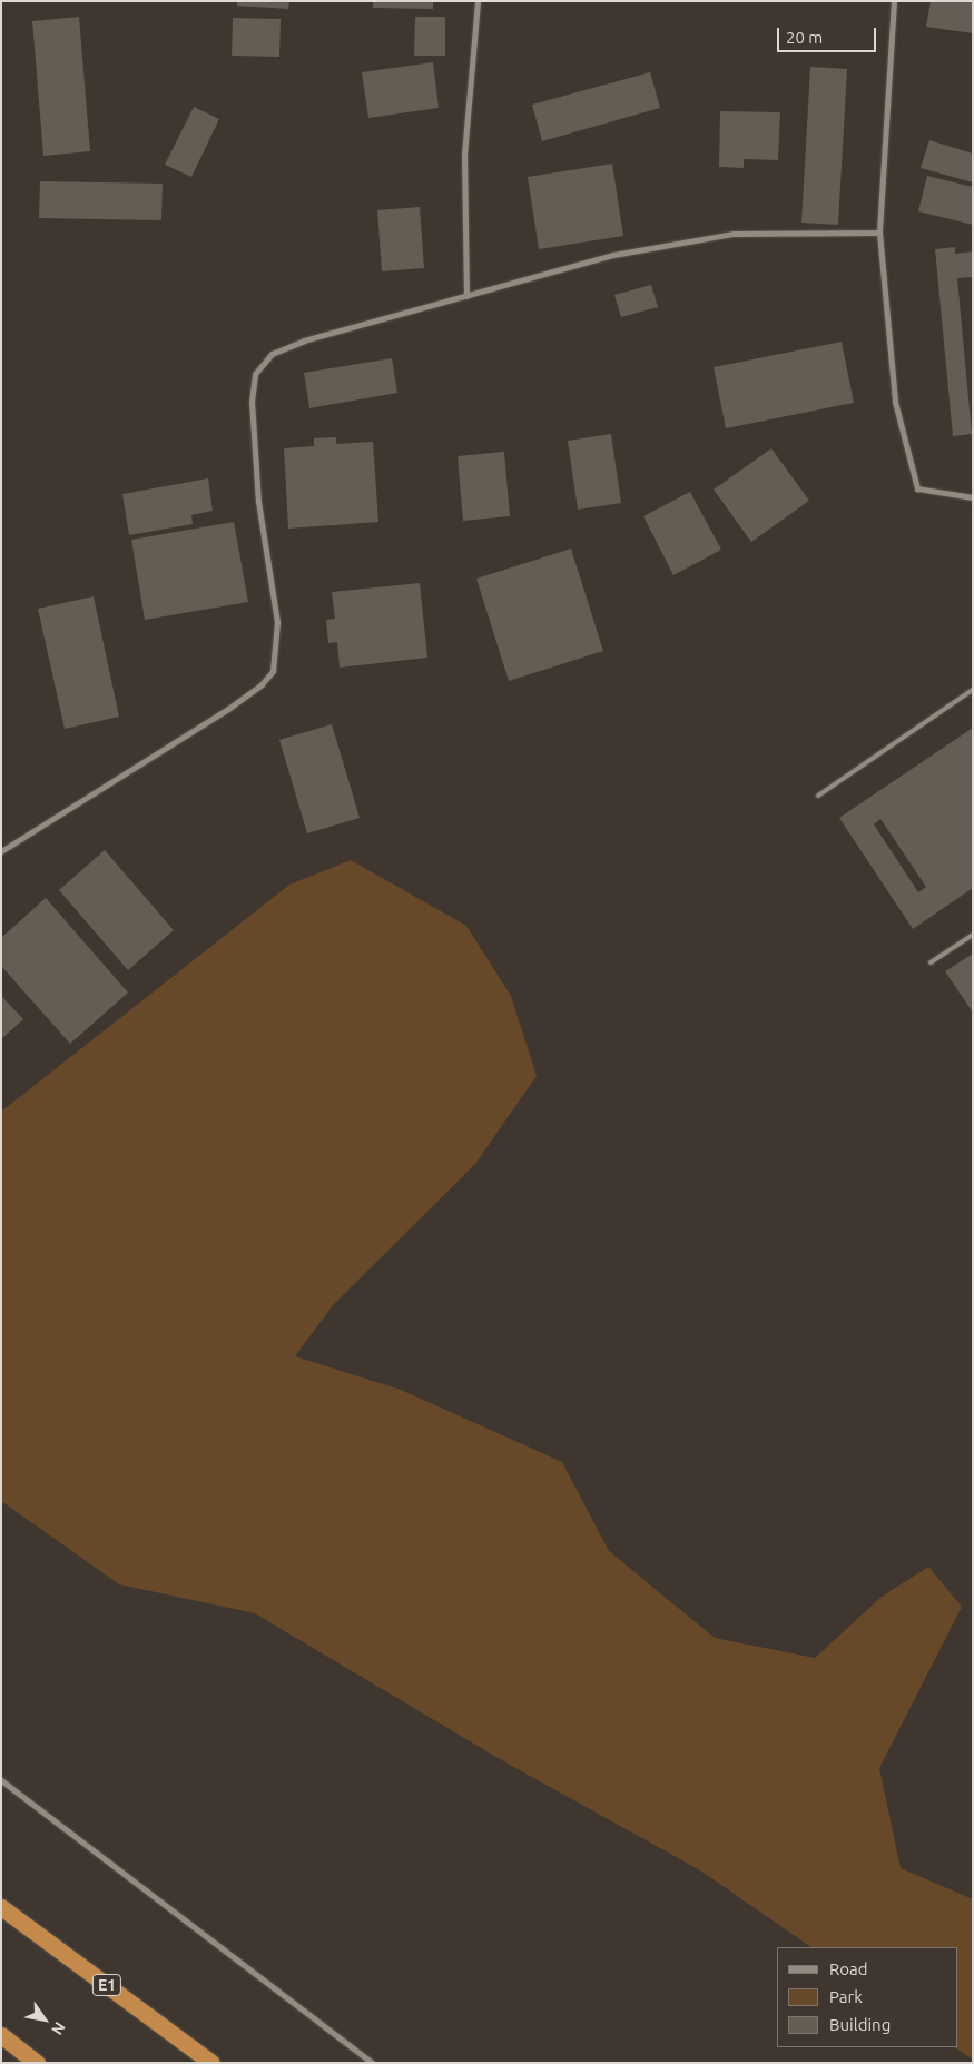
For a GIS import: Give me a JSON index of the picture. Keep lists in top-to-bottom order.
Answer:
{
  "streets": {
    "highway": ["E1"]
  },
  "legend": ["Road", "Park", "Building"],
  "scale_bar": "20 m",
  "north": "bottom right"
}
